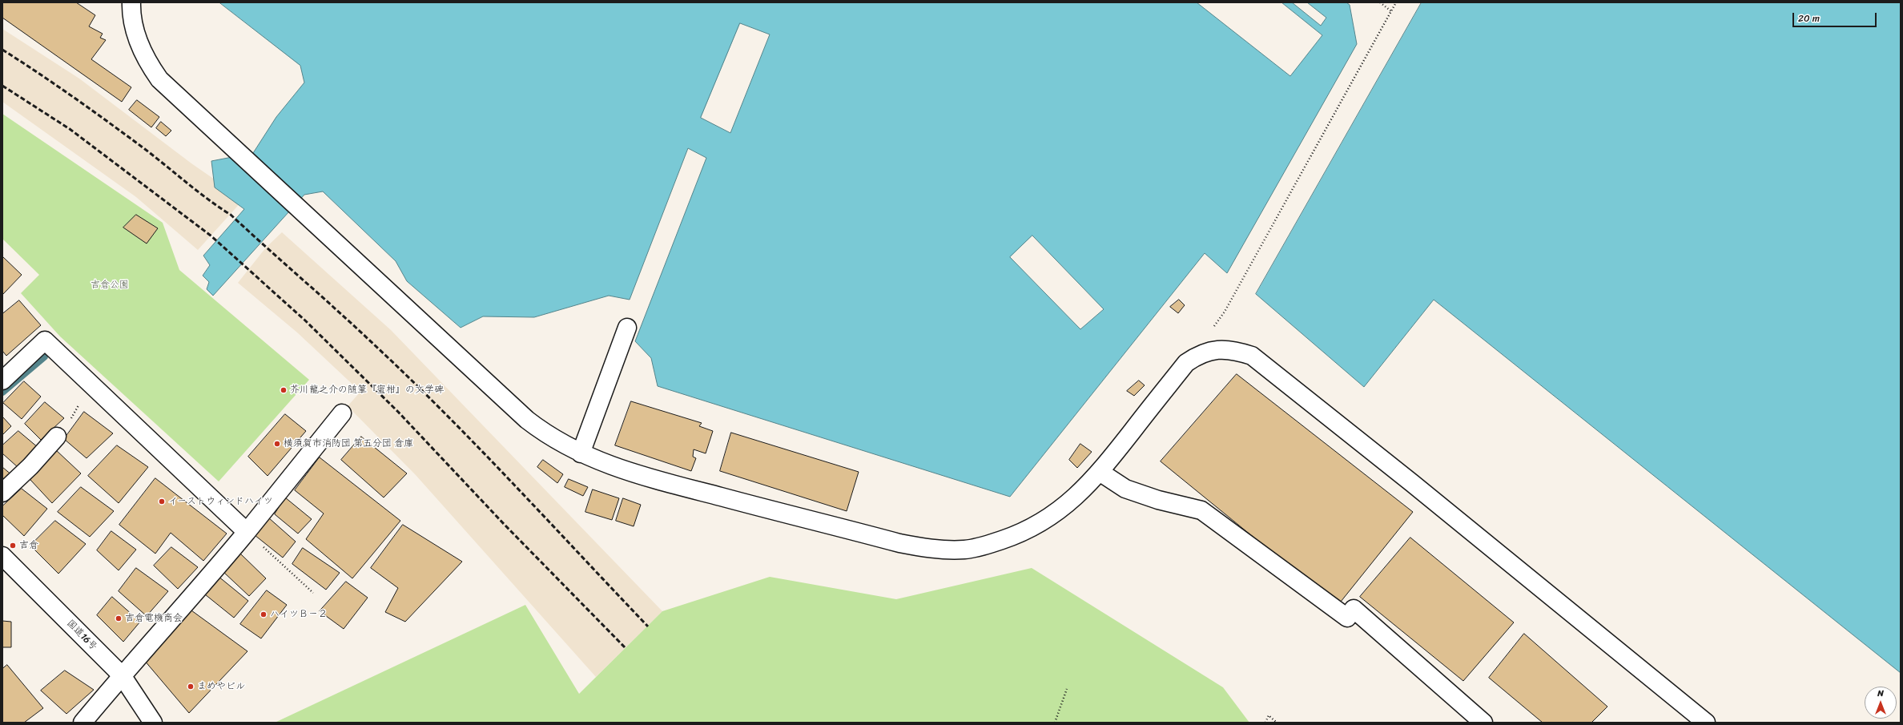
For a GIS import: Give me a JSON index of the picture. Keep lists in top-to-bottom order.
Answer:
{
  "streets": {
    "main road": ["国道16号"]
  },
  "parks": ["吉倉公園"],
  "places": [
    "芥川龍之介の随筆『蜜柑』の文学碑",
    "横須賀市消防団 第五分団 倉庫",
    "イーストウィンドハイツ",
    "吉倉",
    "ハイツＢ－２",
    "吉倉電機商会",
    "まめやビル"
  ],
  "scale_bar": "20 m",
  "north": "top"
}
